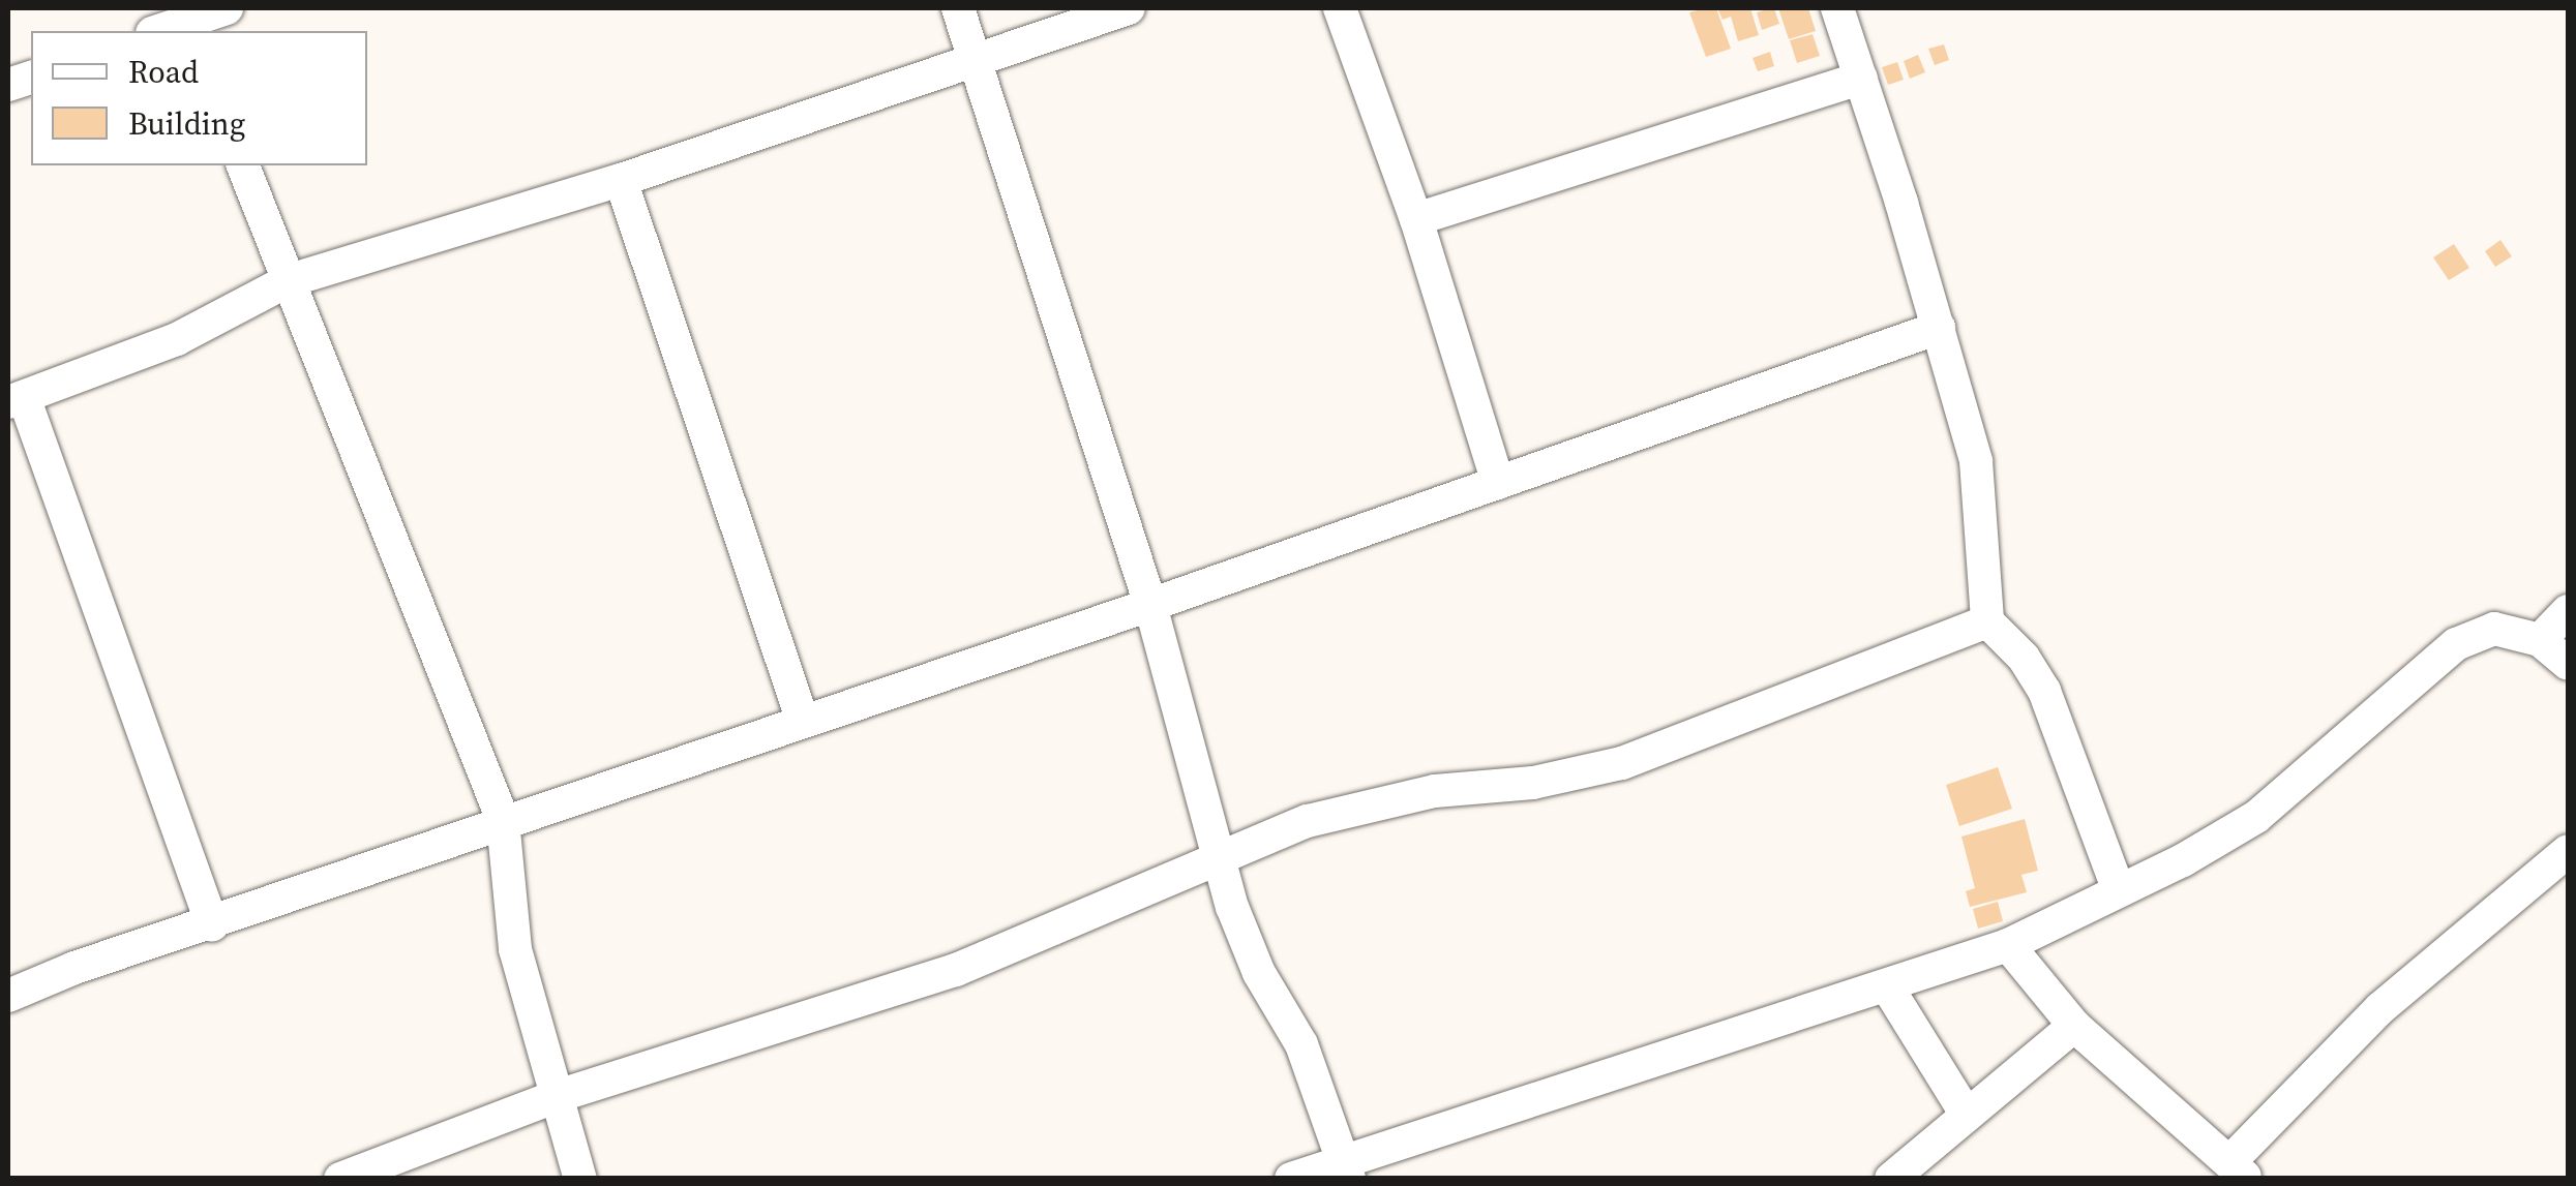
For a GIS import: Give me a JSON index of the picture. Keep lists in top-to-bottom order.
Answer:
{
  "legend": ["Road", "Building"]
}
